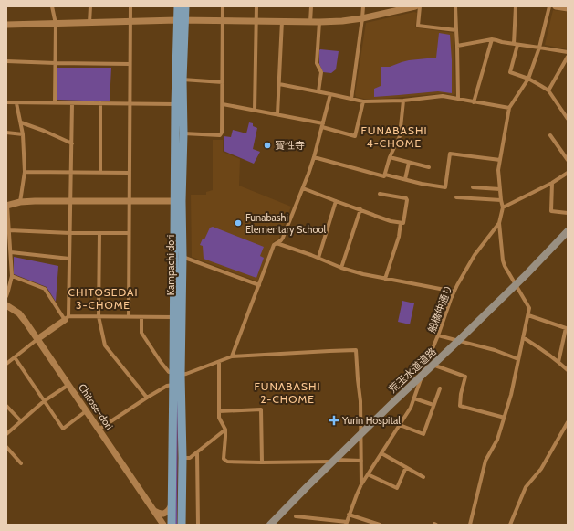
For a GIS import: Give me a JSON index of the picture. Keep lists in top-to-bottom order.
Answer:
{
  "streets": {
    "main road": ["Kampachi dori", "荒玉水道道路"],
    "street": ["船橋仲通り", "Chitose-dori"]
  },
  "crossings": [
    ["船橋仲通り", "荒玉水道道路"]
  ],
  "districts": ["FUNABASHI 4-CHOME", "CHITOSEDAI 3-CHOME", "FUNABASHI 2-CHOME"],
  "places": {
    "other": ["寳性寺", "Funabashi Elementary School"],
    "health": ["Yurin Hospital"]
  }
}
